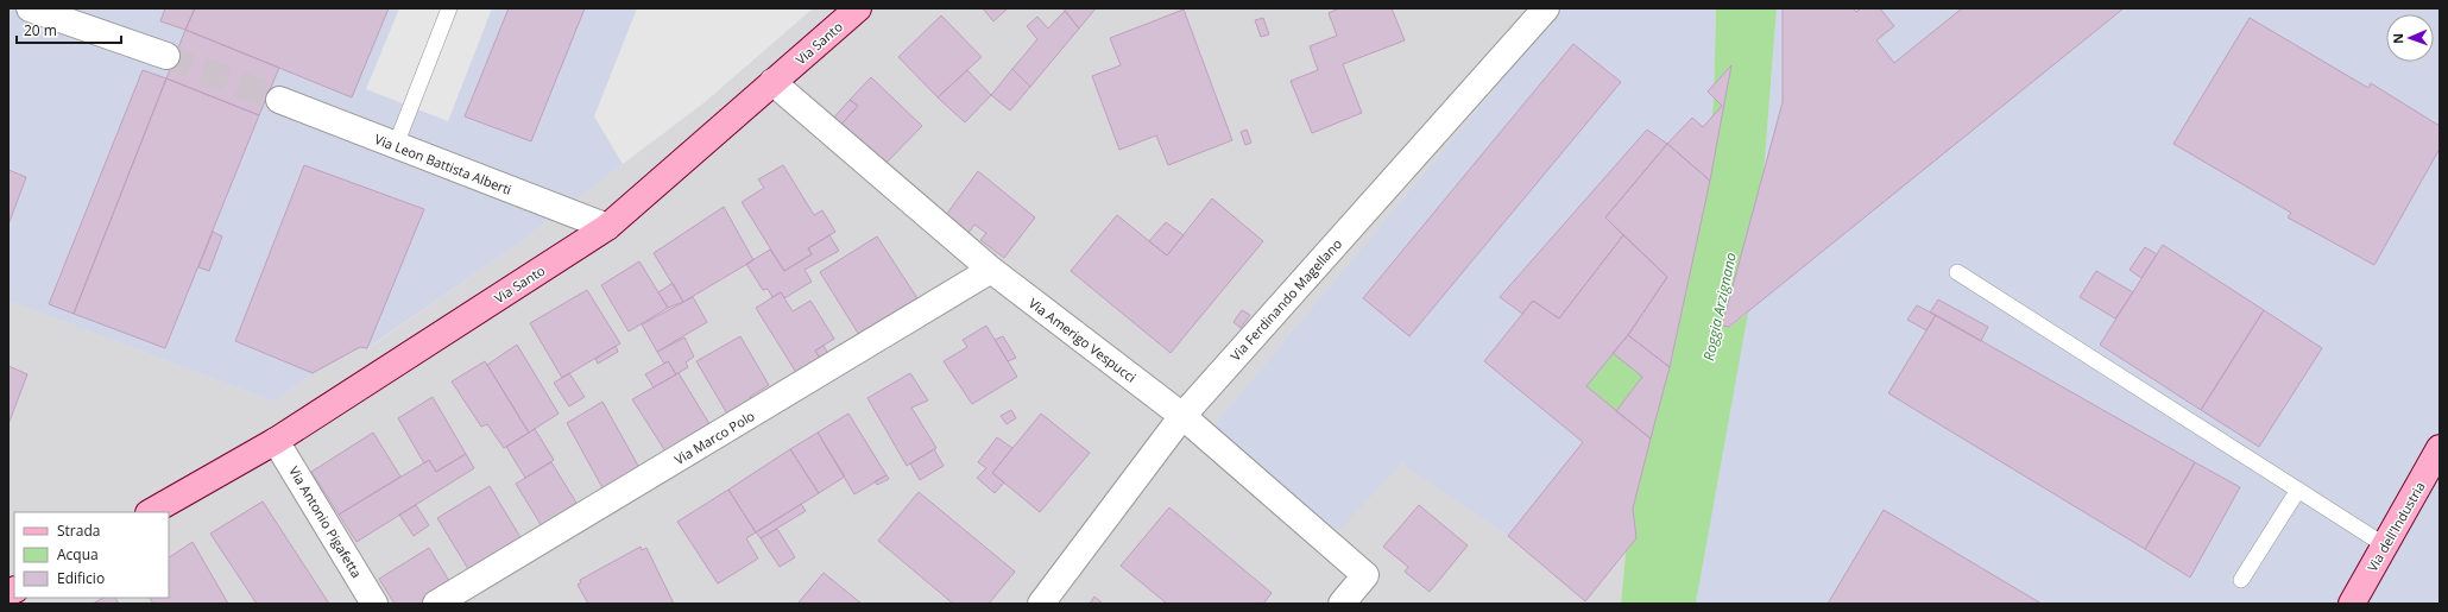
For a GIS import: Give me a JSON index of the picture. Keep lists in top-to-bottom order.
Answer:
{
  "streets": {
    "street": [
      "Via Santo",
      "Via Leon Battista Alberti",
      "Via Ferdinando Magellano",
      "Via Amerigo Vespucci",
      "Via Marco Polo",
      "Via Antonio Pigafetta",
      "Via dell'Industria"
    ]
  },
  "crossings": [
    ["Via Santo", "Via Leon Battista Alberti"],
    ["Via Santo", "Via Amerigo Vespucci"],
    ["Via Santo", "Via Antonio Pigafetta"],
    ["Via Ferdinando Magellano", "Via Amerigo Vespucci"],
    ["Via Amerigo Vespucci", "Via Marco Polo"]
  ],
  "water": ["Roggia Arzignano"],
  "legend": ["Strada", "Acqua", "Edificio"],
  "scale_bar": "20 m",
  "north": "left"
}
